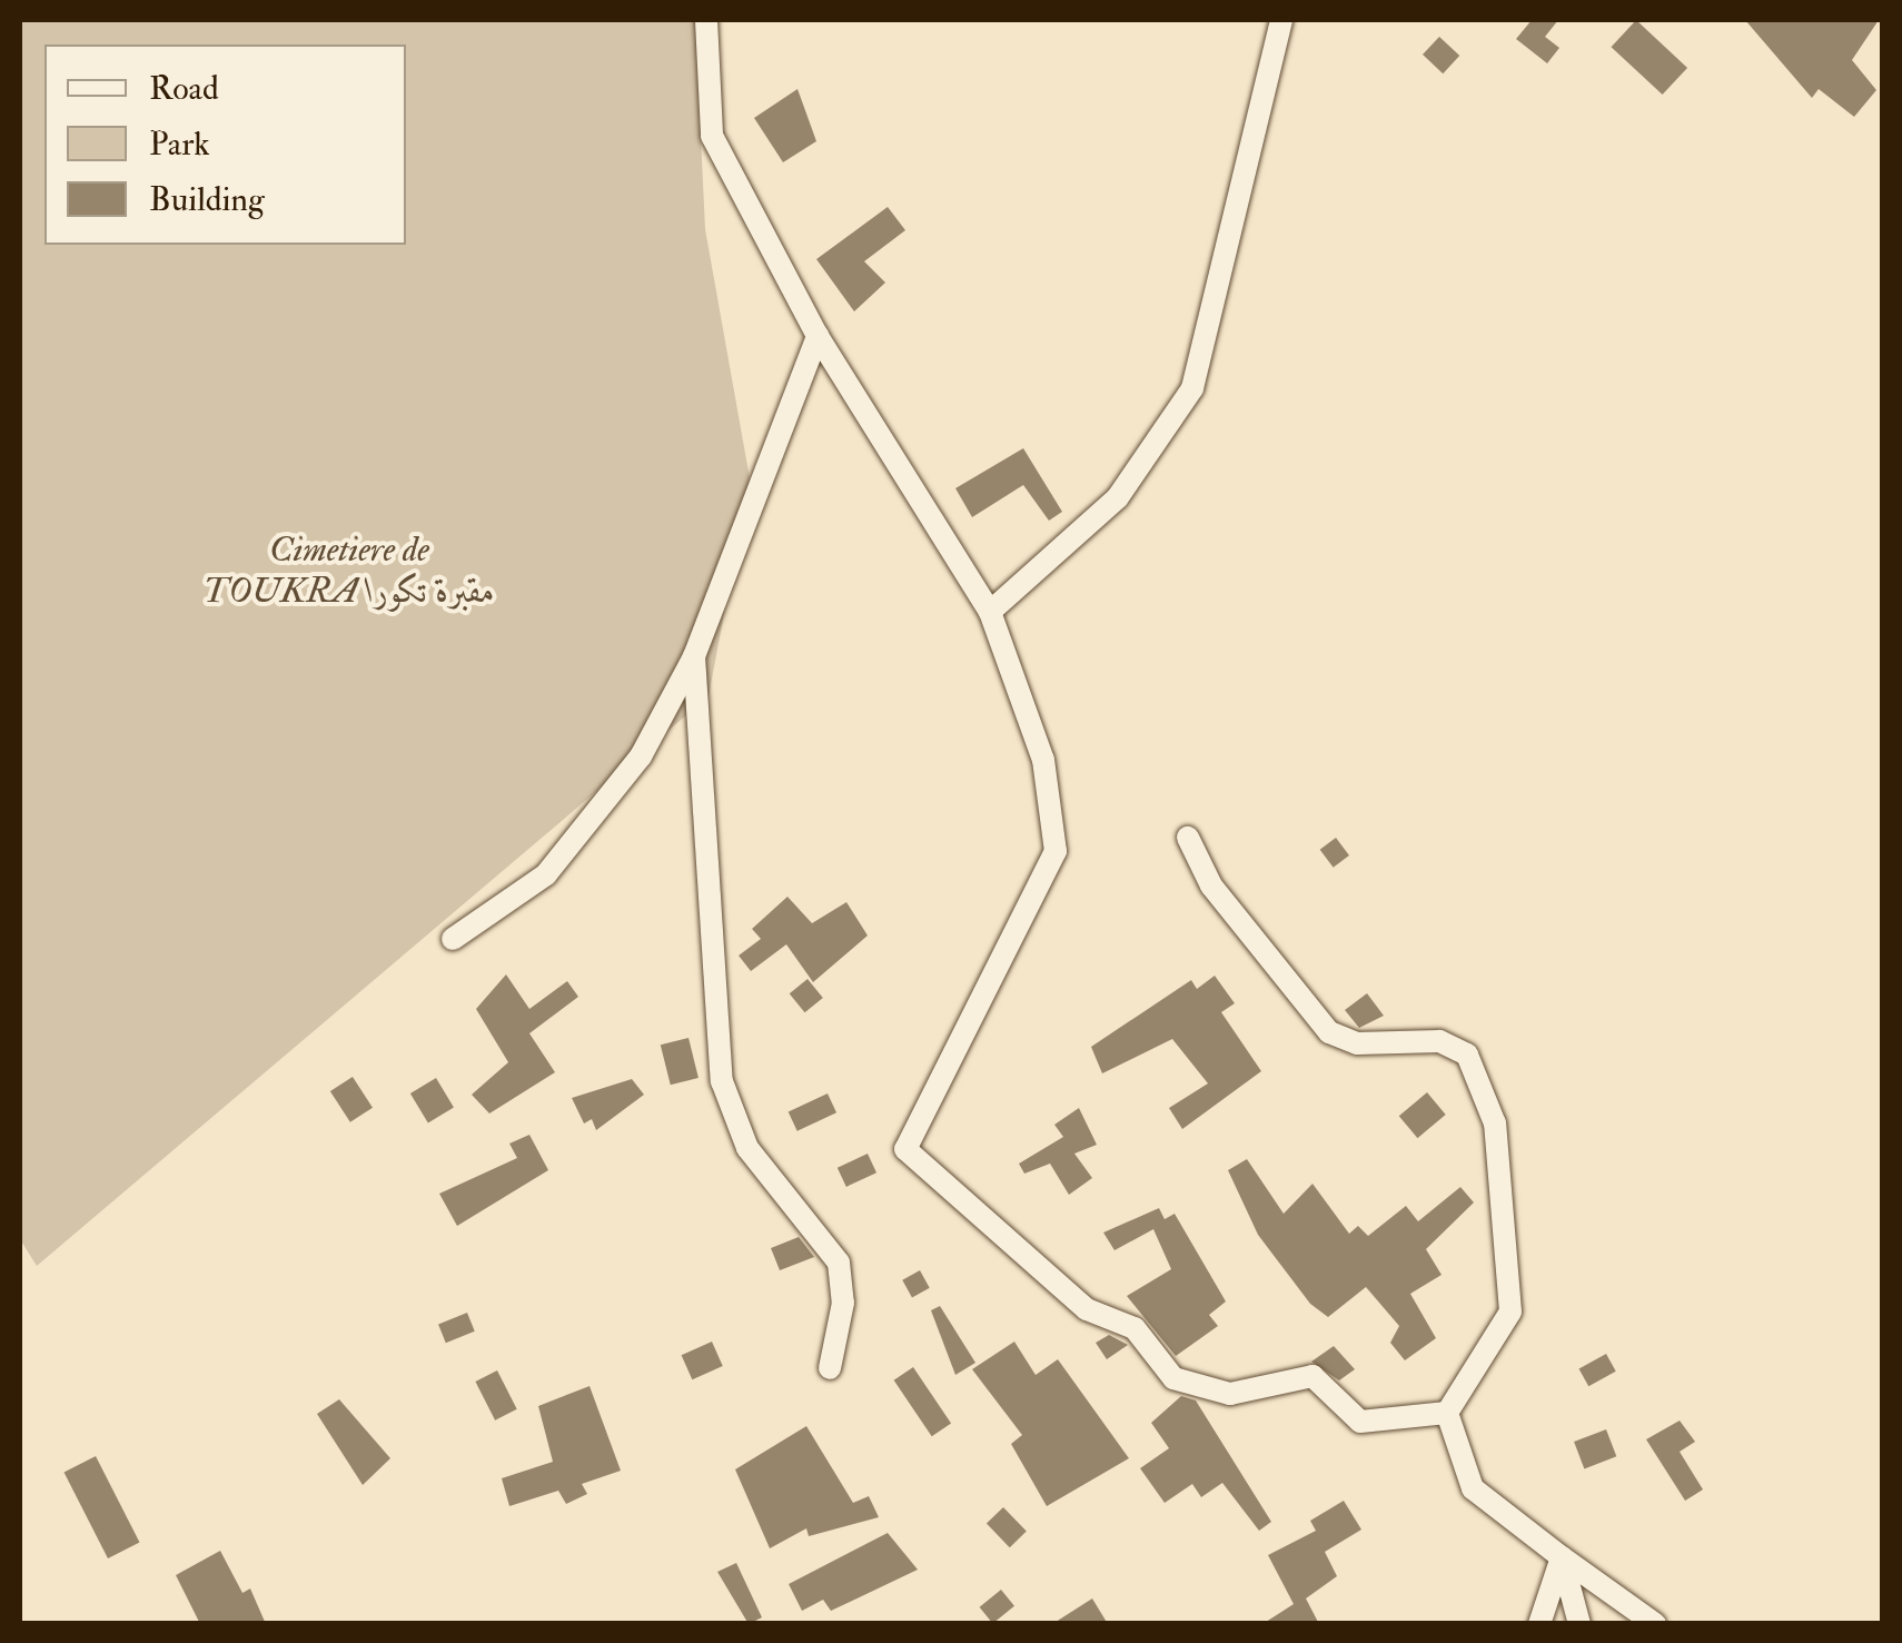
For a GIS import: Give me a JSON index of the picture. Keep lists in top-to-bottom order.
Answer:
{
  "parks": ["Cimetiere de TOUKRA مقبرة تكورا"],
  "legend": ["Road", "Park", "Building"]
}
